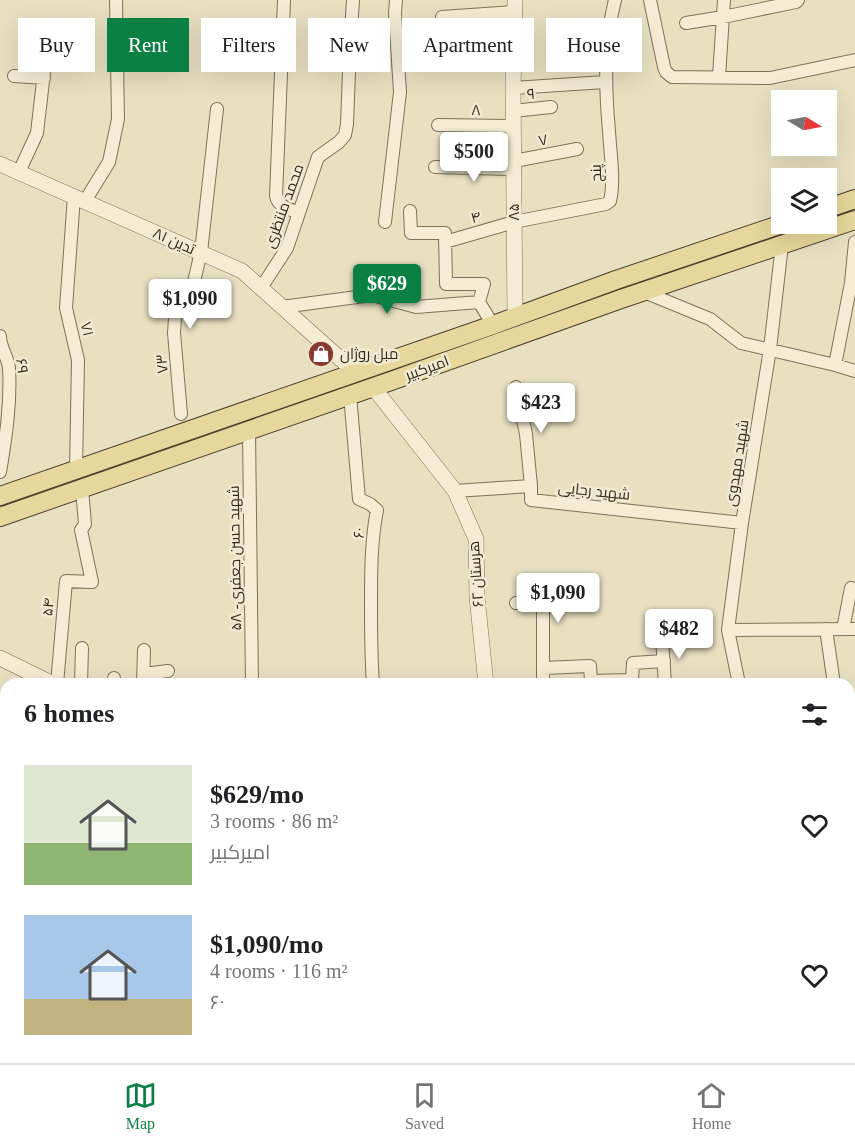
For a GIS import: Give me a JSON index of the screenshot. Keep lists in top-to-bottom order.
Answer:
{
  "streets": {
    "main road": ["امیرکبیر"],
    "street": [
      "۹",
      "۸",
      "۷",
      "پنج",
      "محمد منتظری",
      "۸۵",
      "۴",
      "تدین ۸۱",
      "۷۱",
      "۷۳",
      "۶۹",
      "شهید مهدوی",
      "شهید رجایی",
      "۶۰",
      "شهید حسن جعفری- ۵۸",
      "هرستان ۶۲",
      "۵۴"
    ]
  },
  "crossings": [
    ["۹", "۸"],
    ["۹", "۸۵"],
    ["۸", "۸۵"],
    ["۷", "۸۵"],
    ["پنج", "۸۵"],
    ["پنج", "۴"],
    ["محمد منتظری", "تدین ۸۱"],
    ["۸۵", "۴"],
    ["۸۵", "امیرکبیر"],
    ["تدین ۸۱", "۷۱"],
    ["تدین ۸۱", "۷۳"],
    ["تدین ۸۱", "امیرکبیر"],
    ["۷۱", "امیرکبیر"],
    ["امیرکبیر", "شهید مهدوی"],
    ["امیرکبیر", "۶۰"],
    ["امیرکبیر", "شهید حسن جعفری- ۵۸"],
    ["امیرکبیر", "هرستان ۶۲"],
    ["امیرکبیر", "۵۴"],
    ["شهید مهدوی", "شهید رجایی"]
  ],
  "places": {
    "shop": ["مبل روژان"]
  },
  "north": "right",
  "page": {
    "chip": [
      "Buy",
      "Rent",
      "Filters",
      "New",
      "Apartment",
      "House"
    ],
    "price": [
      "$500",
      "$629",
      "$1,090",
      "$423",
      "$1,090",
      "$482"
    ],
    "heading": "6 homes",
    "list": [
      {
        "name": "$629/mo",
        "note": "3 rooms · 86 m² · امیرکبیر"
      },
      {
        "name": "$1,090/mo",
        "note": "4 rooms · 116 m² · ۶۰"
      }
    ],
    "tabs": ["Map", "Saved", "Home"]
  }
}
